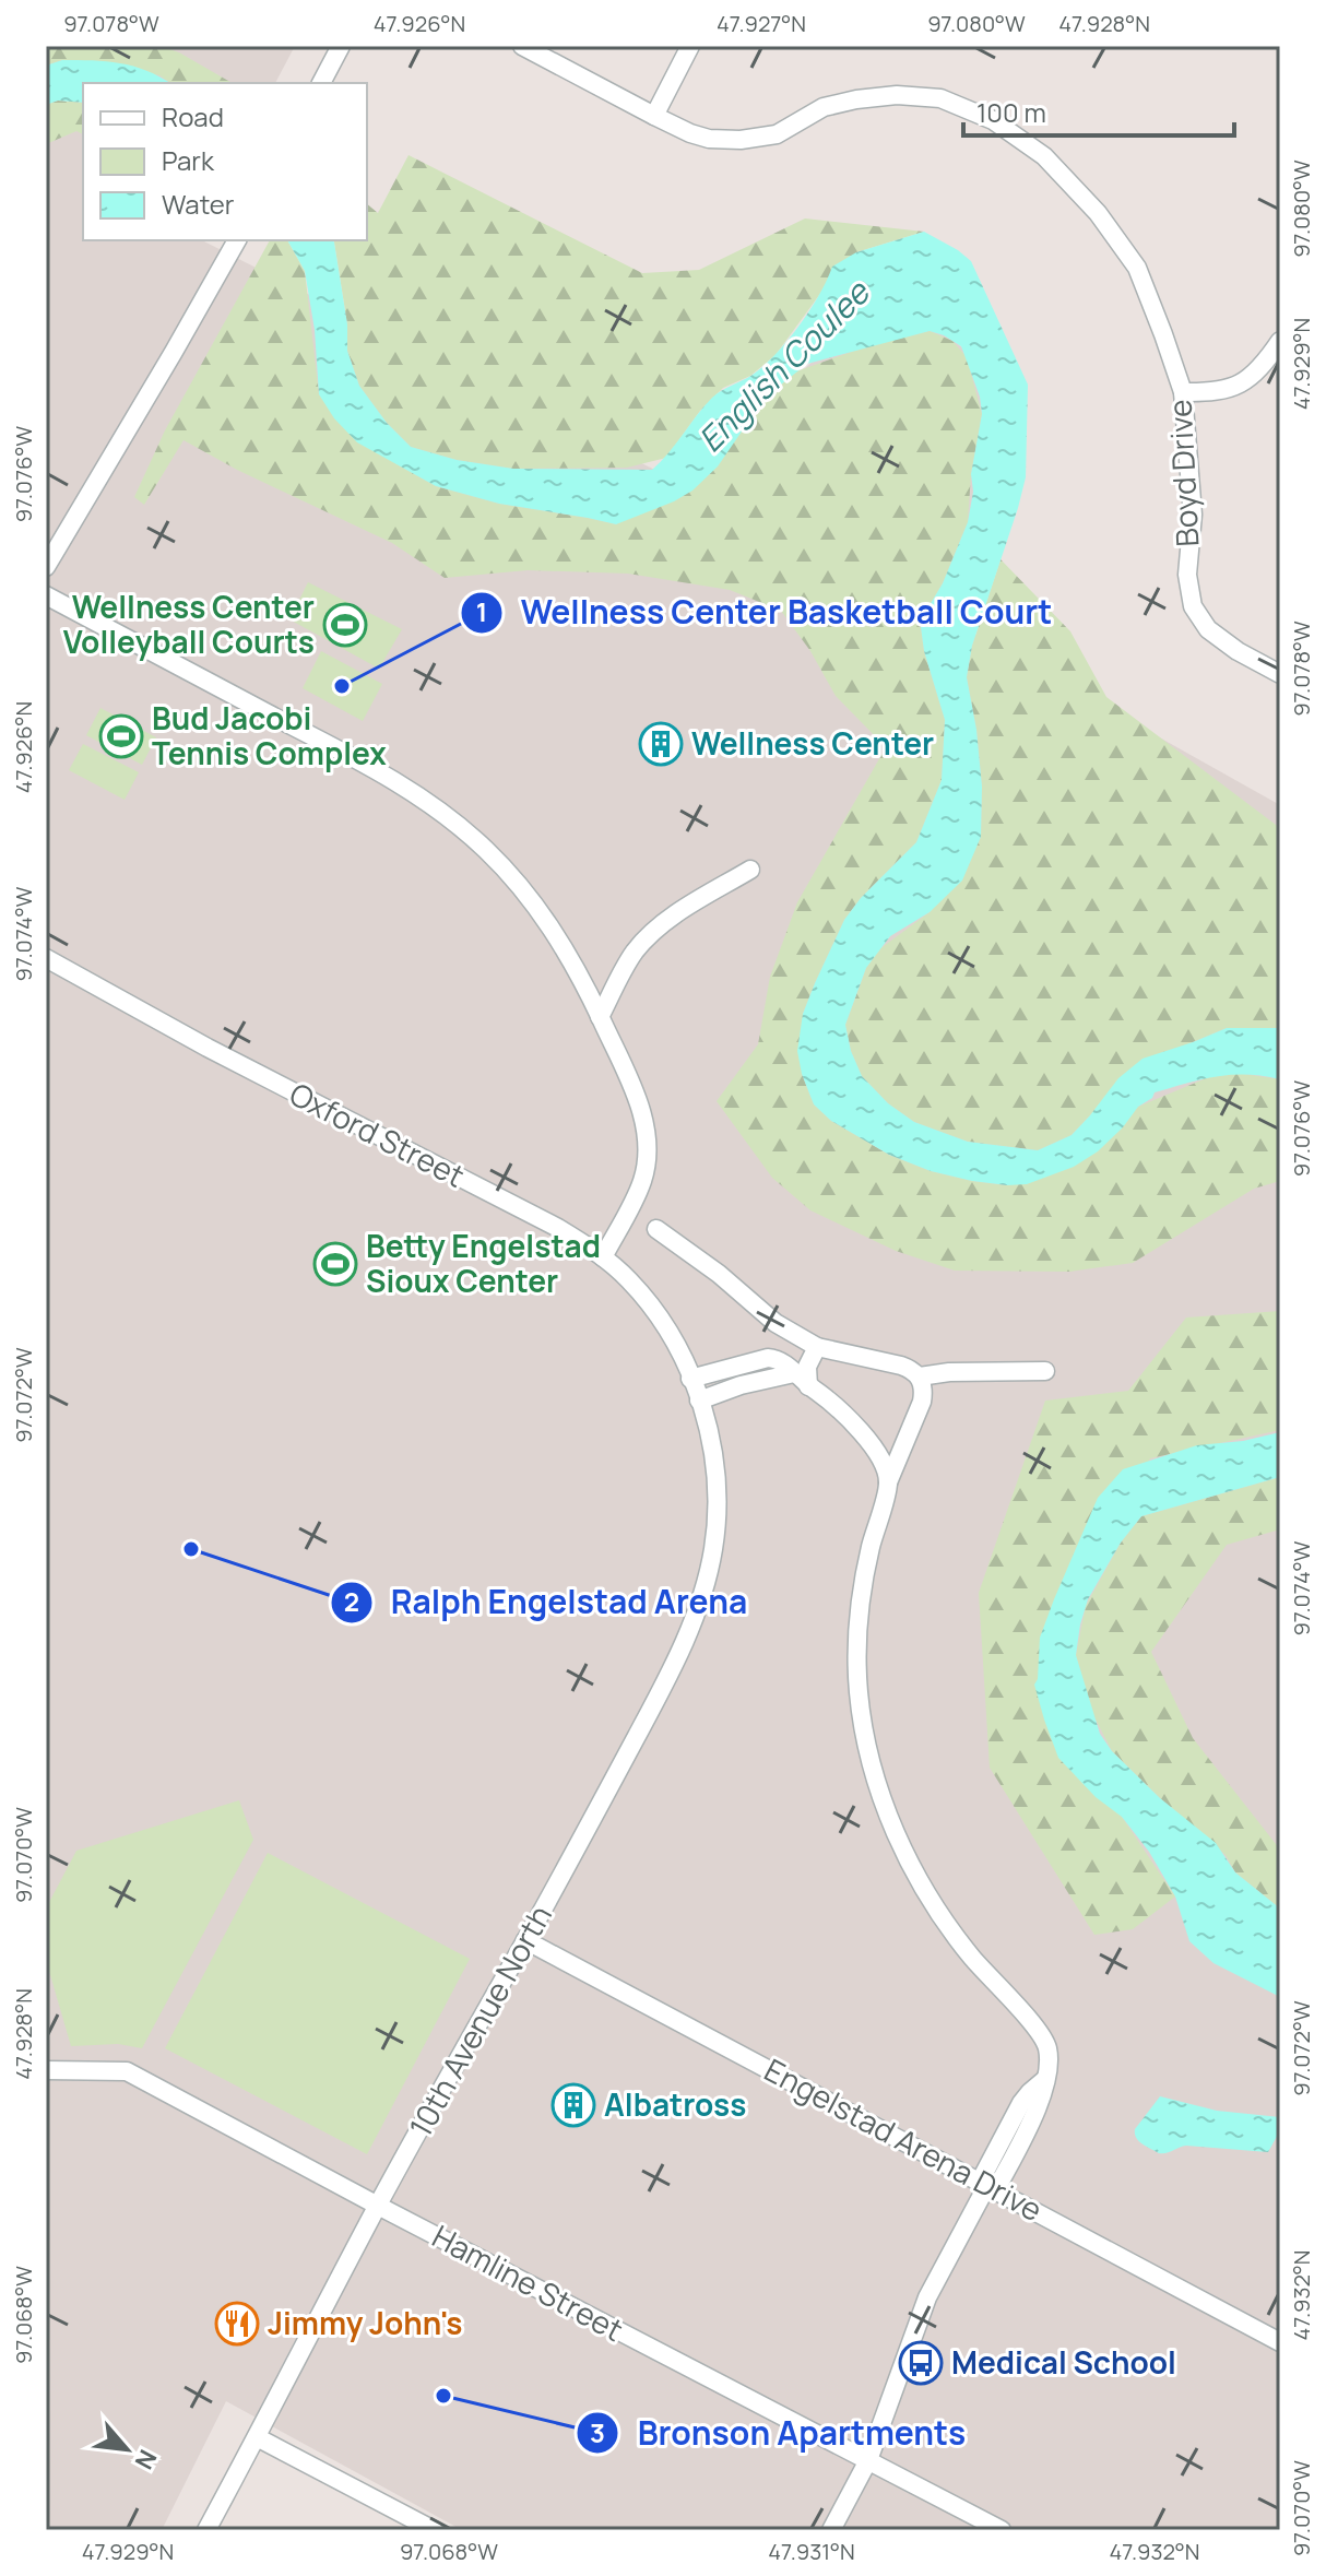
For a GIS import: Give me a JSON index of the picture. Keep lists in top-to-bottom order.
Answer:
{
  "streets": {
    "street": [
      "Boyd Drive",
      "Oxford Street",
      "10th Avenue North",
      "Engelstad Arena Drive",
      "Hamline Street"
    ]
  },
  "crossings": [
    ["Oxford Street", "10th Avenue North"],
    ["10th Avenue North", "Engelstad Arena Drive"],
    ["10th Avenue North", "Hamline Street"]
  ],
  "water": ["English Coulee"],
  "places": {
    "sports": ["Wellness Center Volleyball Courts", "Bud Jacobi Tennis Complex", "Betty Engelstad Sioux Center"],
    "other": ["Wellness Center Basketball Court", "Ralph Engelstad Arena", "Bronson Apartments"],
    "building": ["Wellness Center", "Albatross"],
    "restaurant": ["Jimmy John's"],
    "bus stop": ["Medical School"]
  },
  "legend": ["Road", "Park", "Water"],
  "scale_bar": "100 m",
  "north": "bottom right",
  "coordinates": [
    "97.078°W",
    "47.926°N",
    "47.927°N",
    "97.080°W",
    "47.928°N",
    "47.929°N",
    "97.076°W",
    "97.074°W",
    "97.072°W",
    "97.070°W",
    "47.932°N",
    "97.068°W",
    "47.931°N"
  ]
}
